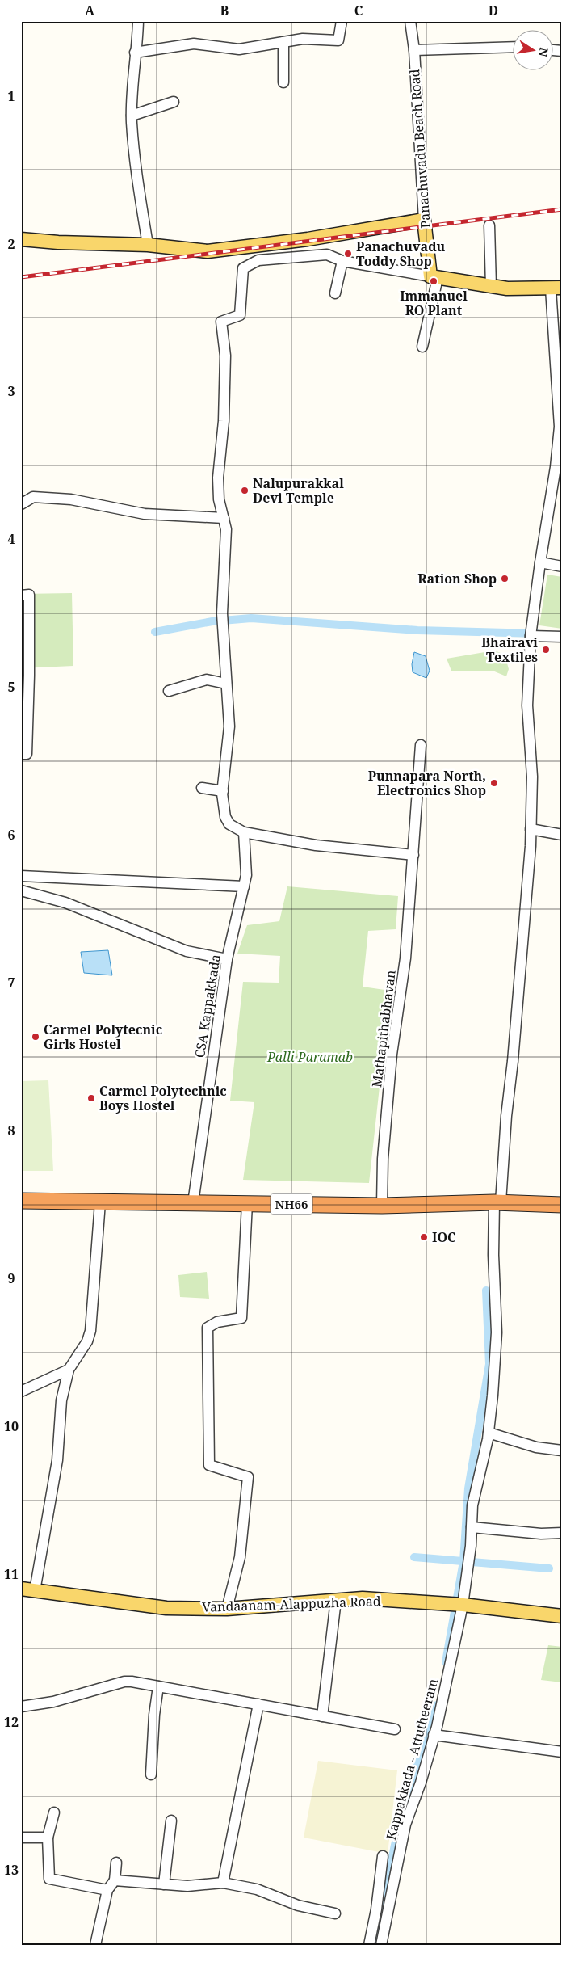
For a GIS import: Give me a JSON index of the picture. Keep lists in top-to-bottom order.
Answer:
{
  "streets": {
    "highway": ["NH66"],
    "main road": ["Panachuvadu Beach Road", "Vandaanam-Alappuzha Road"],
    "street": ["CSA Kappakkada", "Mathapithabhavan", "Kappakkada - Attutheeram"]
  },
  "crossings": [
    ["CSA Kappakkada", "NH66"],
    ["Mathapithabhavan", "NH66"],
    ["NH66", "Kappakkada - Attutheeram"],
    ["Vandaanam-Alappuzha Road", "Kappakkada - Attutheeram"]
  ],
  "parks": ["Palli Paramab"],
  "places": [
    "Panachuvadu Toddy Shop",
    "Immanuel RO Plant",
    "Nalupurakkal Devi Temple",
    "Ration Shop",
    "Bhairavi Textiles",
    "Punnapara North, Electronics Shop",
    "Carmel Polytecnic Girls Hostel",
    "Carmel Polytechnic Boys Hostel",
    "IOC"
  ],
  "north": "right",
  "grid": {
    "columns": [
      "A",
      "B",
      "C",
      "D"
    ],
    "rows": [
      "1",
      "2",
      "3",
      "4",
      "5",
      "6",
      "7",
      "8",
      "9",
      "10",
      "11",
      "12",
      "13"
    ]
  }
}
